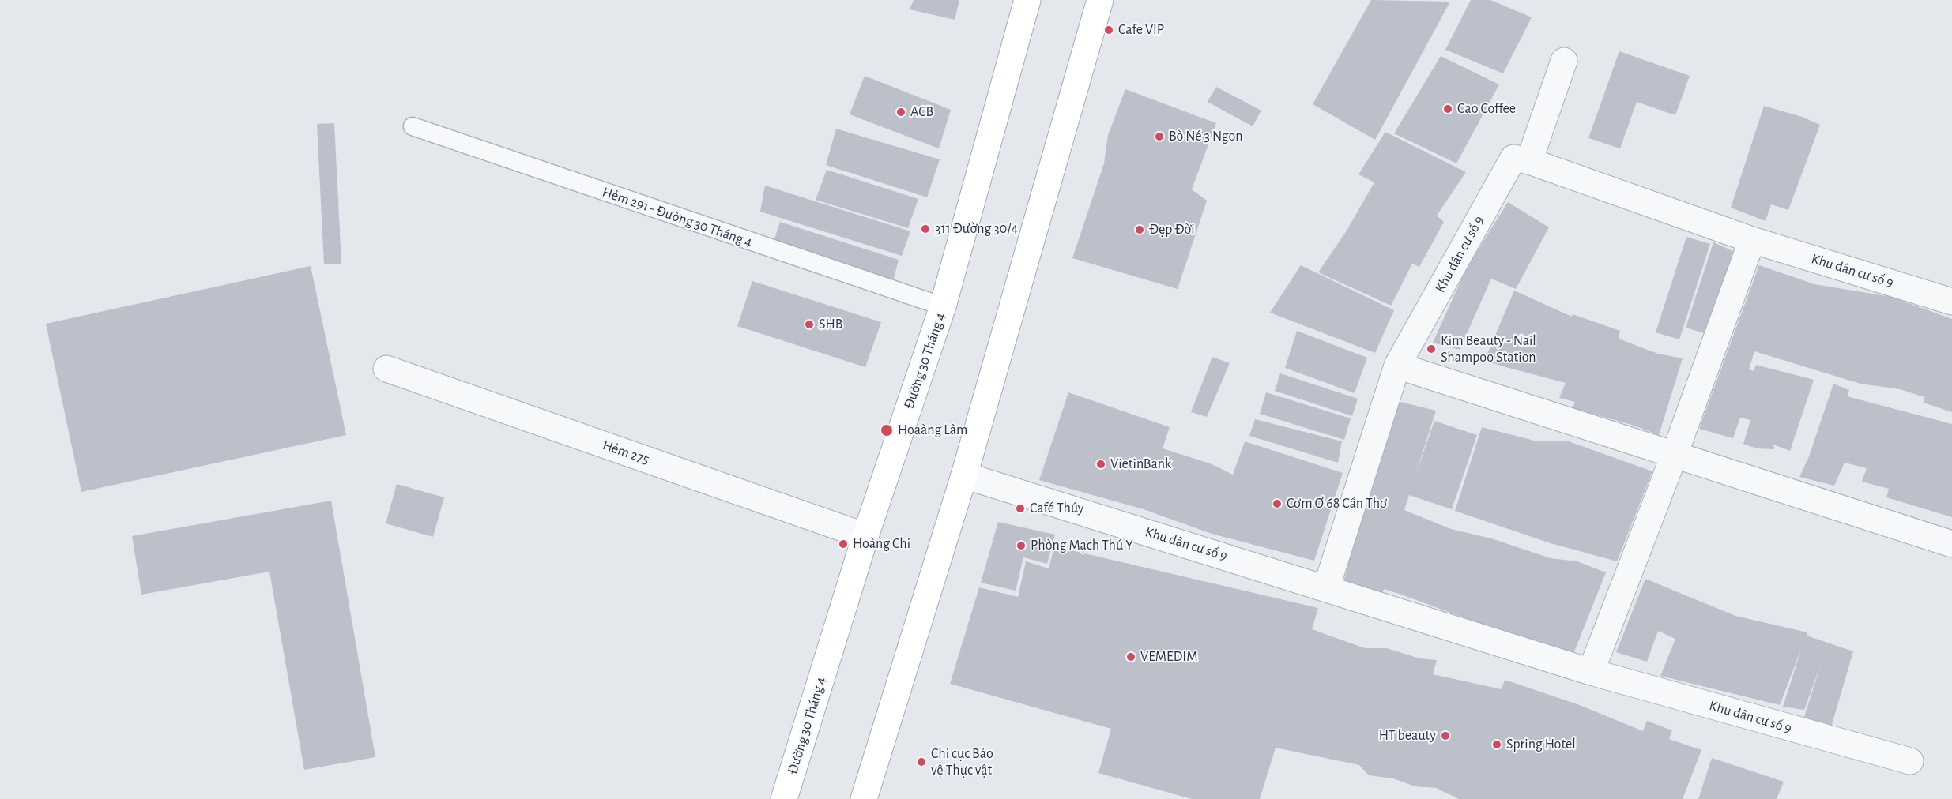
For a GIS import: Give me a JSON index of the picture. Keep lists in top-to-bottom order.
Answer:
{
  "streets": {
    "main road": ["Đường 30 Tháng 4"],
    "street": ["Khu dân cư số 9", "Hẻm 275"],
    "lane": ["Hẻm 291 - Đường 30 Tháng 4"]
  },
  "crossings": [
    ["Hẻm 291 - Đường 30 Tháng 4", "Đường 30 Tháng 4"],
    ["Đường 30 Tháng 4", "Hẻm 275"]
  ],
  "places": [
    "Cafe VIP",
    "Cao Coffee",
    "ACB",
    "Bò Né 3 Ngon",
    "311 Đường 30/4",
    "Đẹp Đời",
    "SHB",
    "Kim Beauty - Nail Shampoo Station",
    "Hoaàng Lâm",
    "VietinBank",
    "Cơm Ơ 68 Cần Thơ",
    "Café Thúy",
    "Hoàng Chi",
    "Phòng Mạch Thú Y",
    "VEMEDIM",
    "HT beauty",
    "Spring Hotel",
    "Chi cục Bảo vệ Thực vật"
  ]
}
